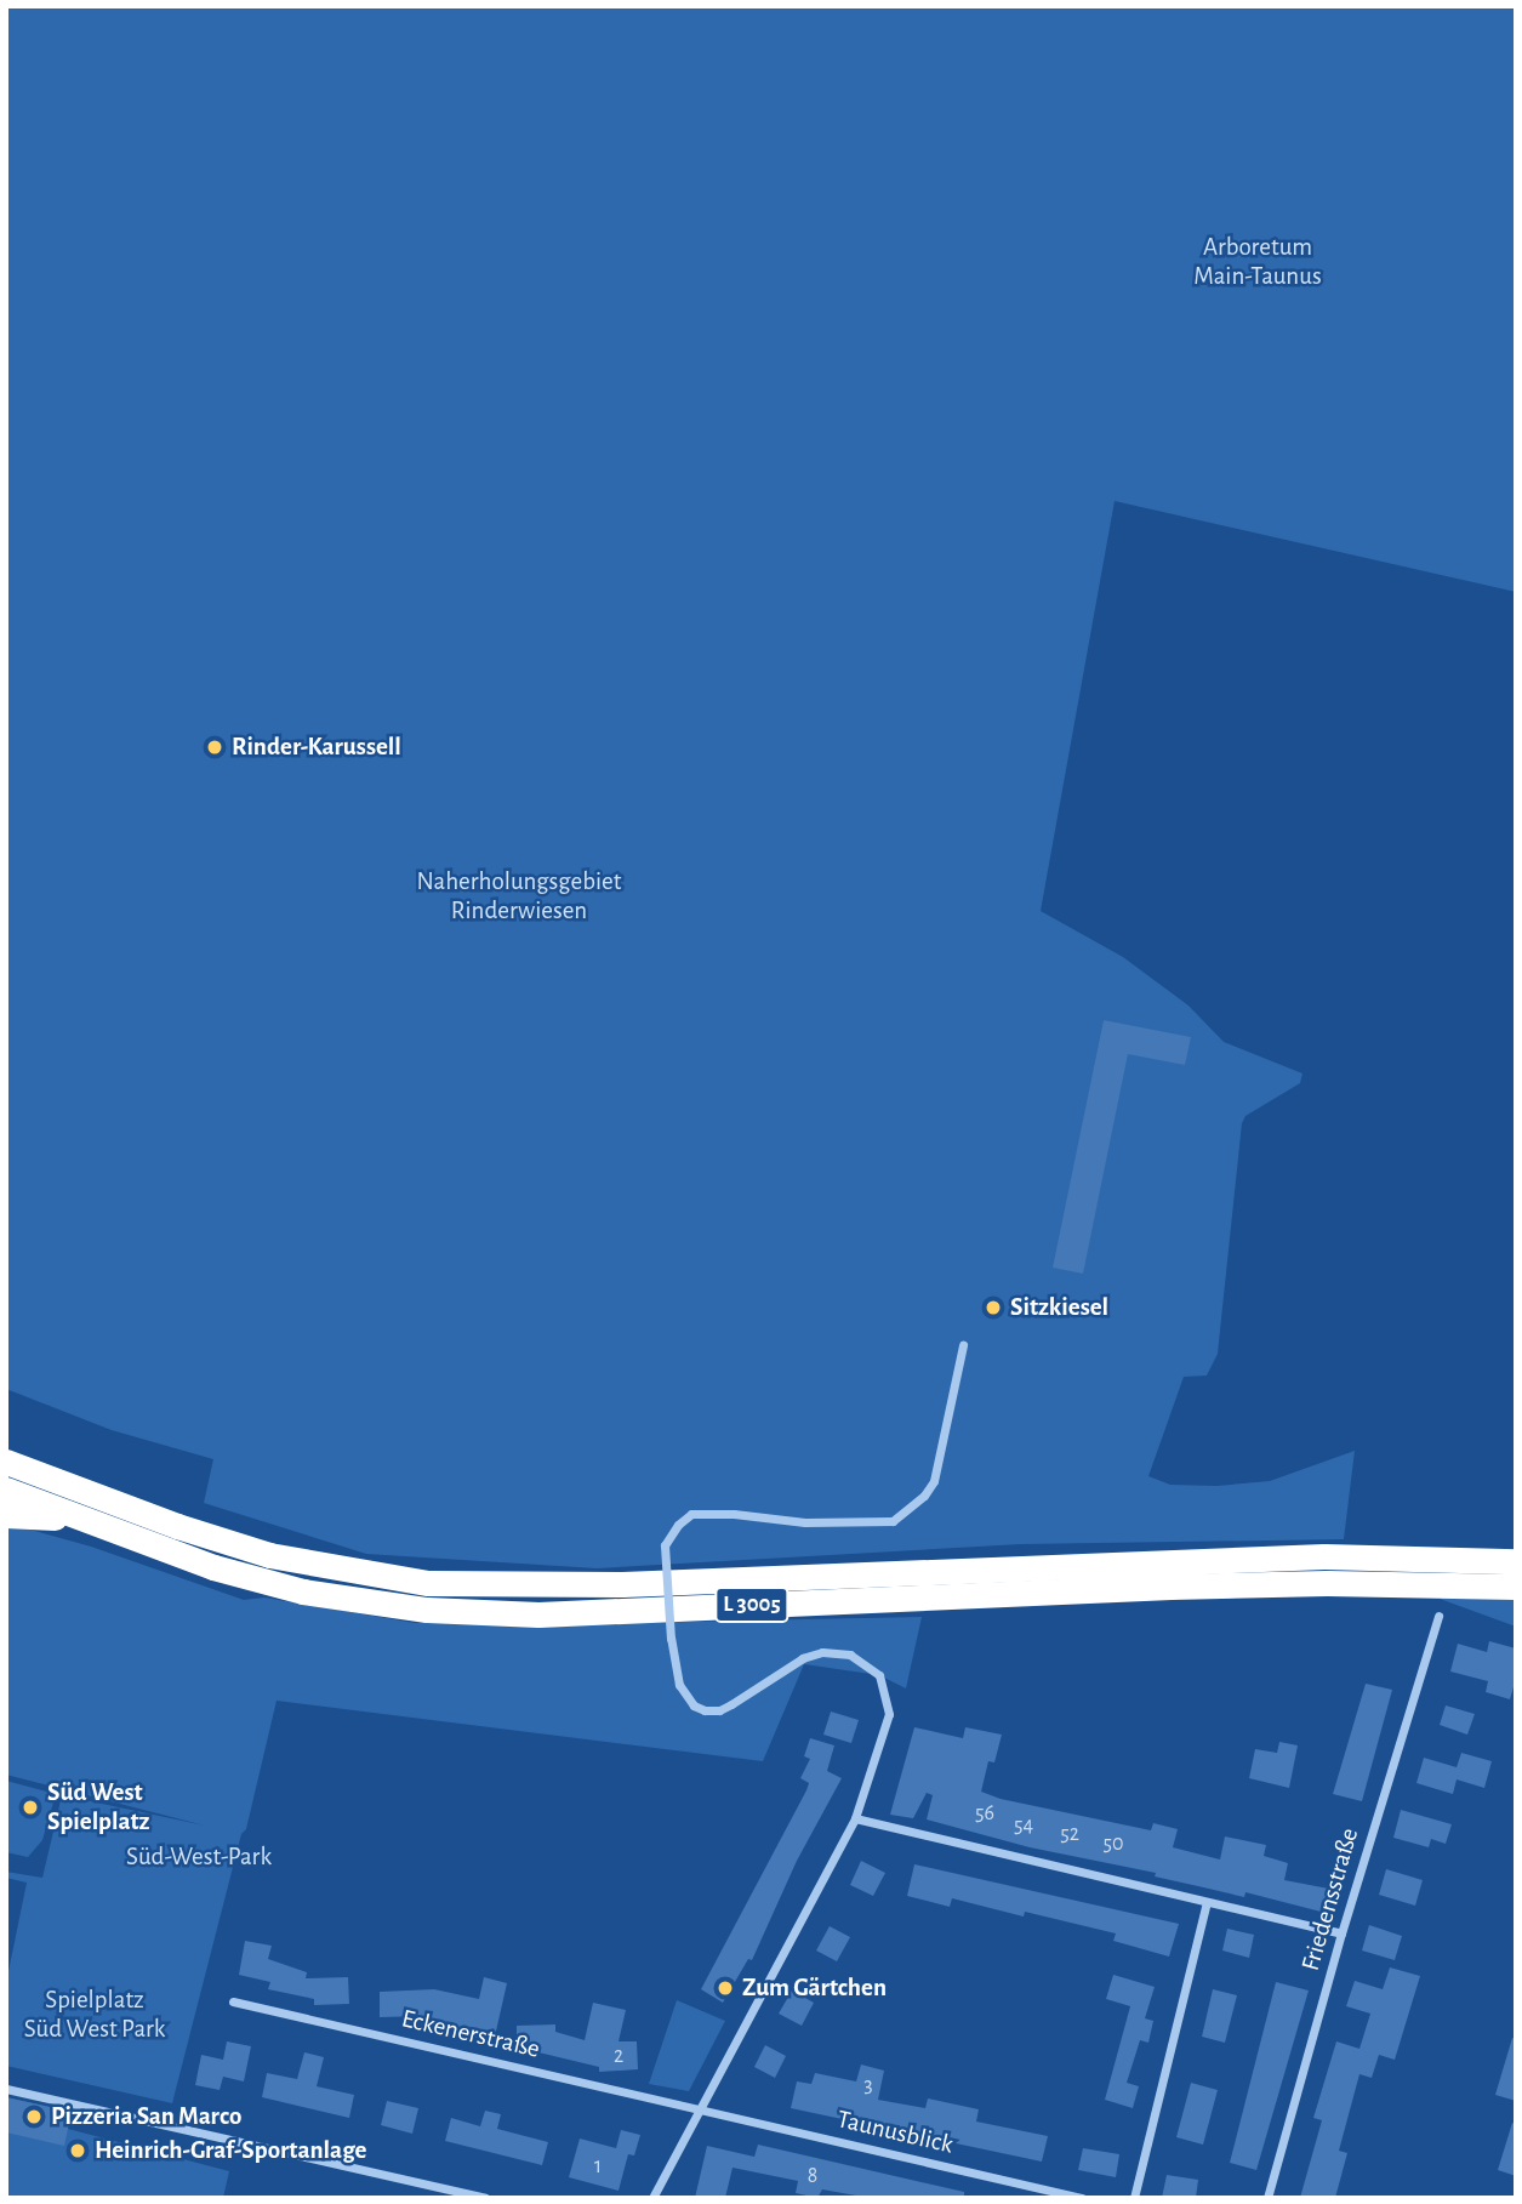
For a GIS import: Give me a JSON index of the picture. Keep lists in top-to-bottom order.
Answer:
{
  "streets": {
    "highway": ["L 3005"],
    "street": ["Friedensstraße", "Eckenerstraße", "Taunusblick"]
  },
  "crossings": [
    ["Eckenerstraße", "Taunusblick"]
  ],
  "parks": [
    "Arboretum Main-Taunus",
    "Naherholungsgebiet Rinderwiesen",
    "Süd-West-Park",
    "Spielplatz Süd West Park"
  ],
  "places": [
    "Rinder-Karussell",
    "Sitzkiesel",
    "Süd West Spielplatz",
    "Zum Gärtchen",
    "Pizzeria San Marco",
    "Heinrich-Graf-Sportanlage"
  ],
  "house_numbers": [
    "56",
    "54",
    "52",
    "50",
    "2",
    "3",
    "1",
    "8"
  ]
}
